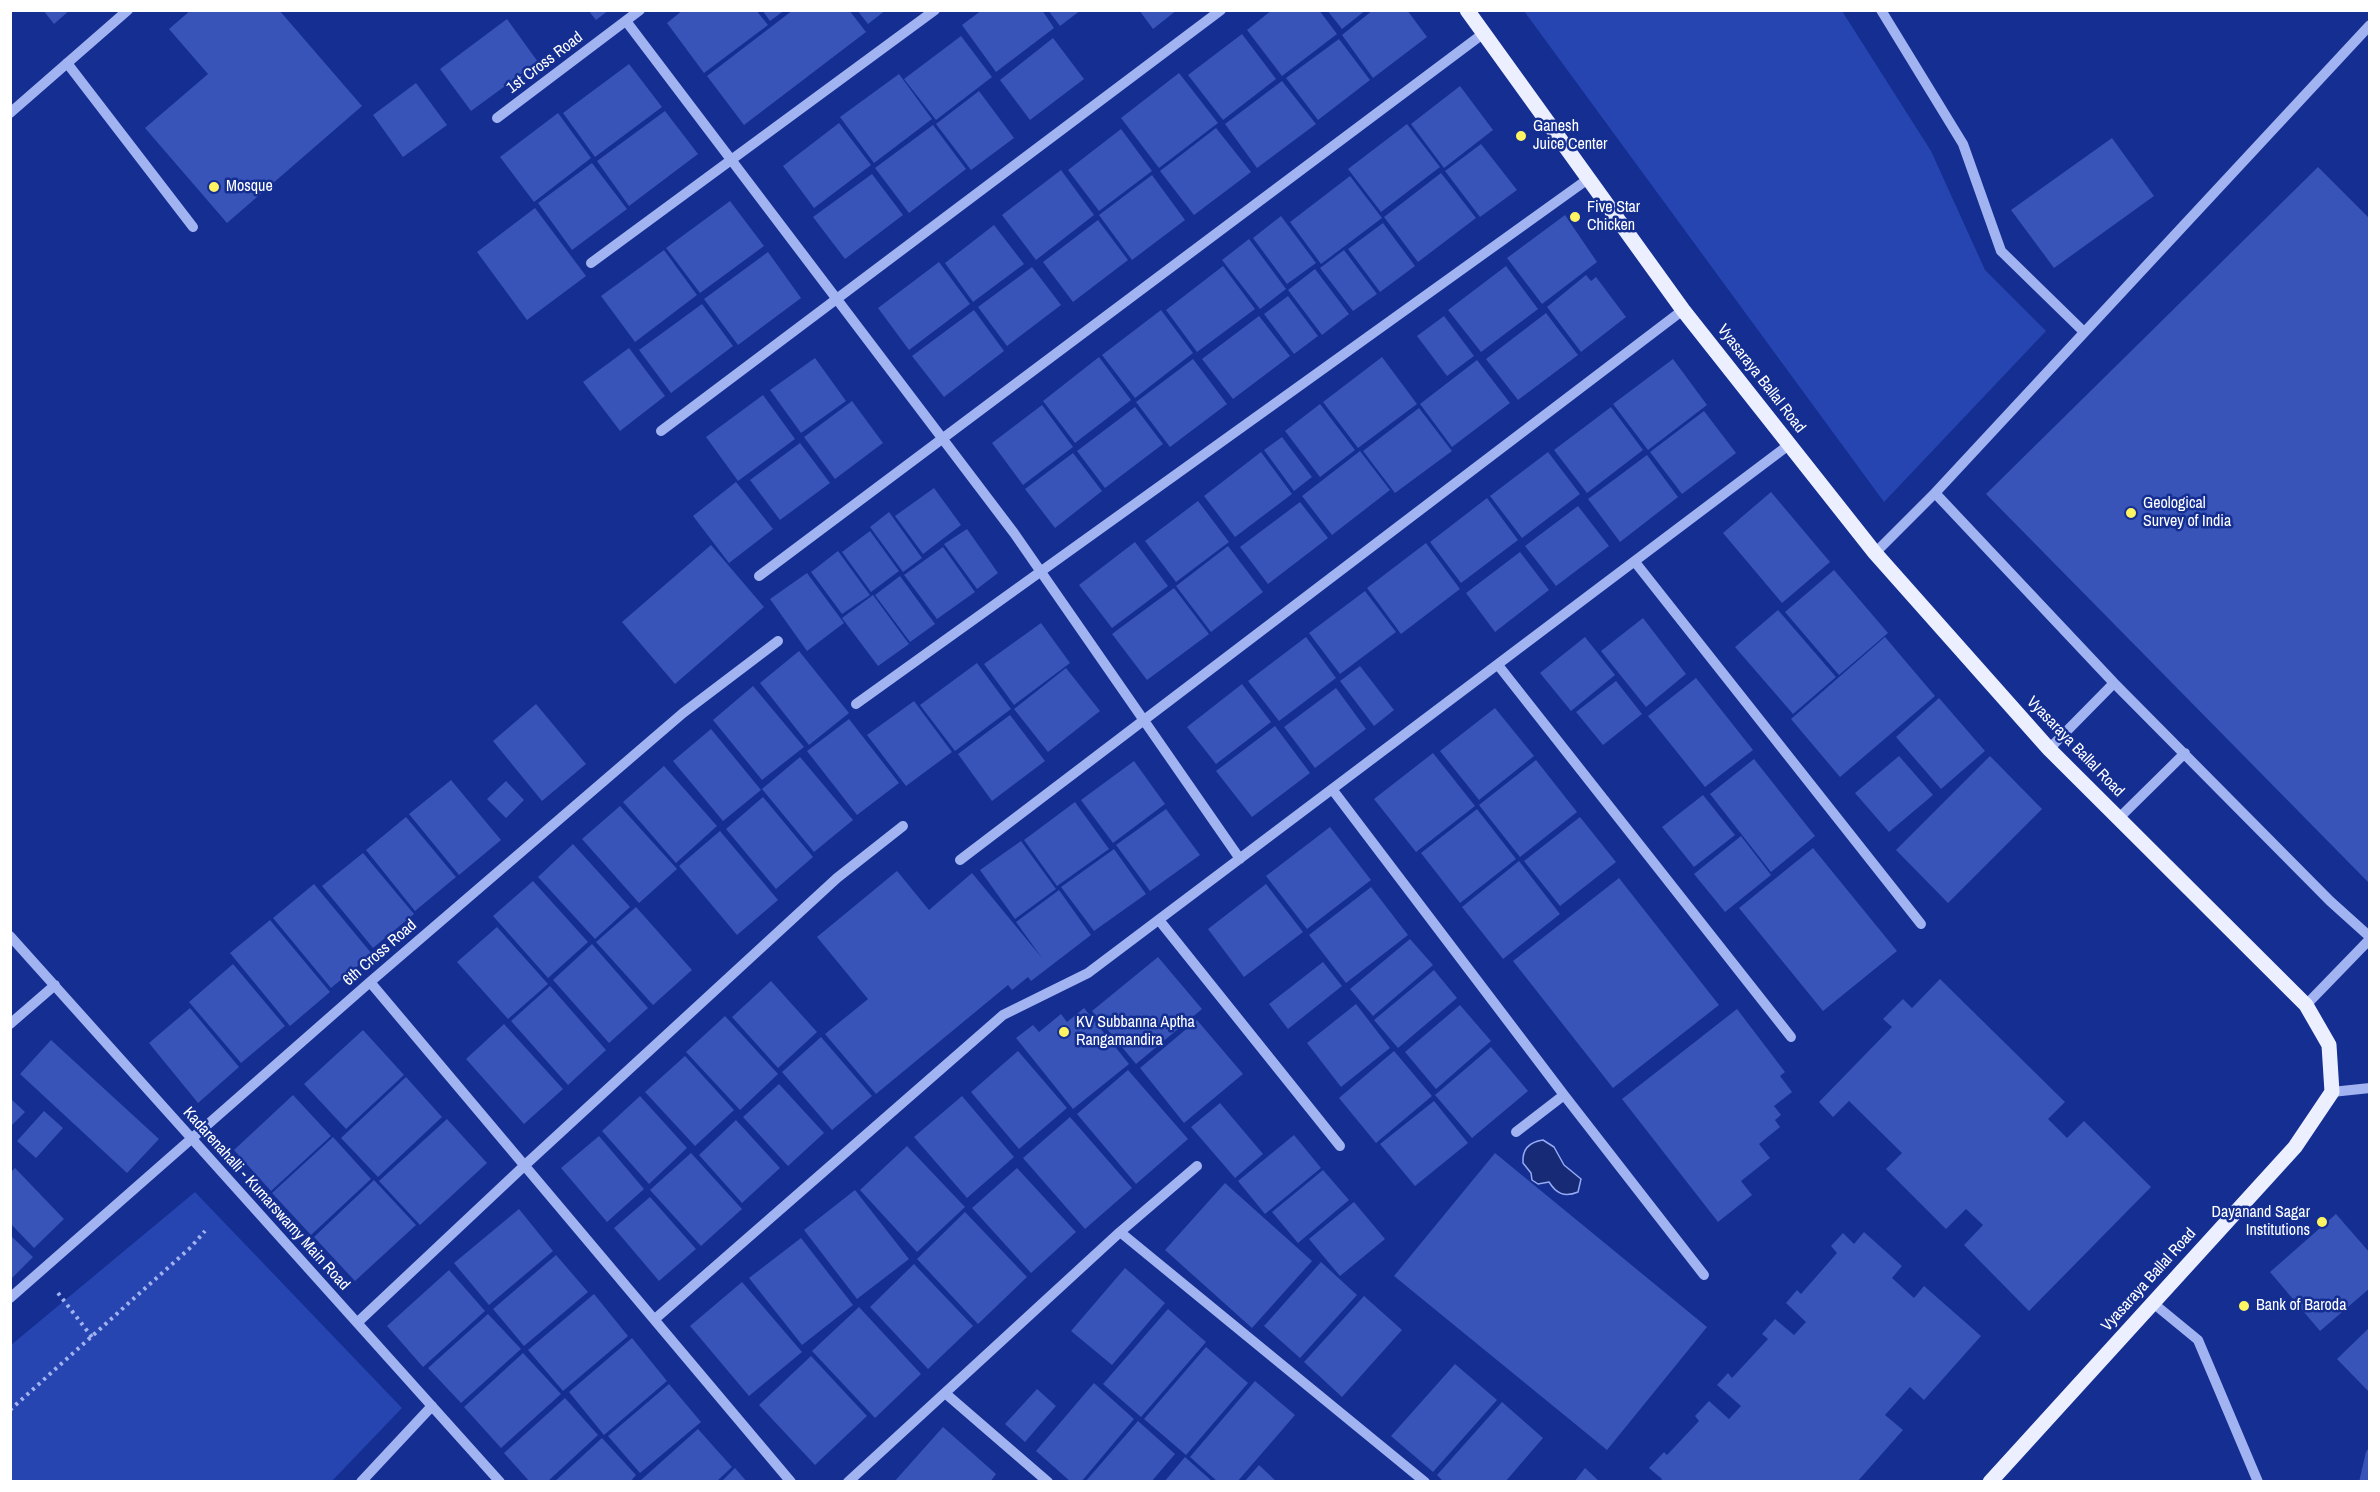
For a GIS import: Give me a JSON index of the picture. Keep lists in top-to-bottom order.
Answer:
{
  "streets": {
    "main road": ["Vyasaraya Ballal Road"],
    "street": ["1st Cross Road", "6th Cross Road", "Kadarenahalli - Kumarswamy Main Road"]
  },
  "crossings": [
    ["6th Cross Road", "Kadarenahalli - Kumarswamy Main Road"]
  ],
  "places": [
    "Ganesh Juice Center",
    "Mosque",
    "Five Star Chicken",
    "Geological Survey of India",
    "KV Subbanna Aptha Rangamandira",
    "Dayanand Sagar Institutions",
    "Bank of Baroda"
  ]
}
